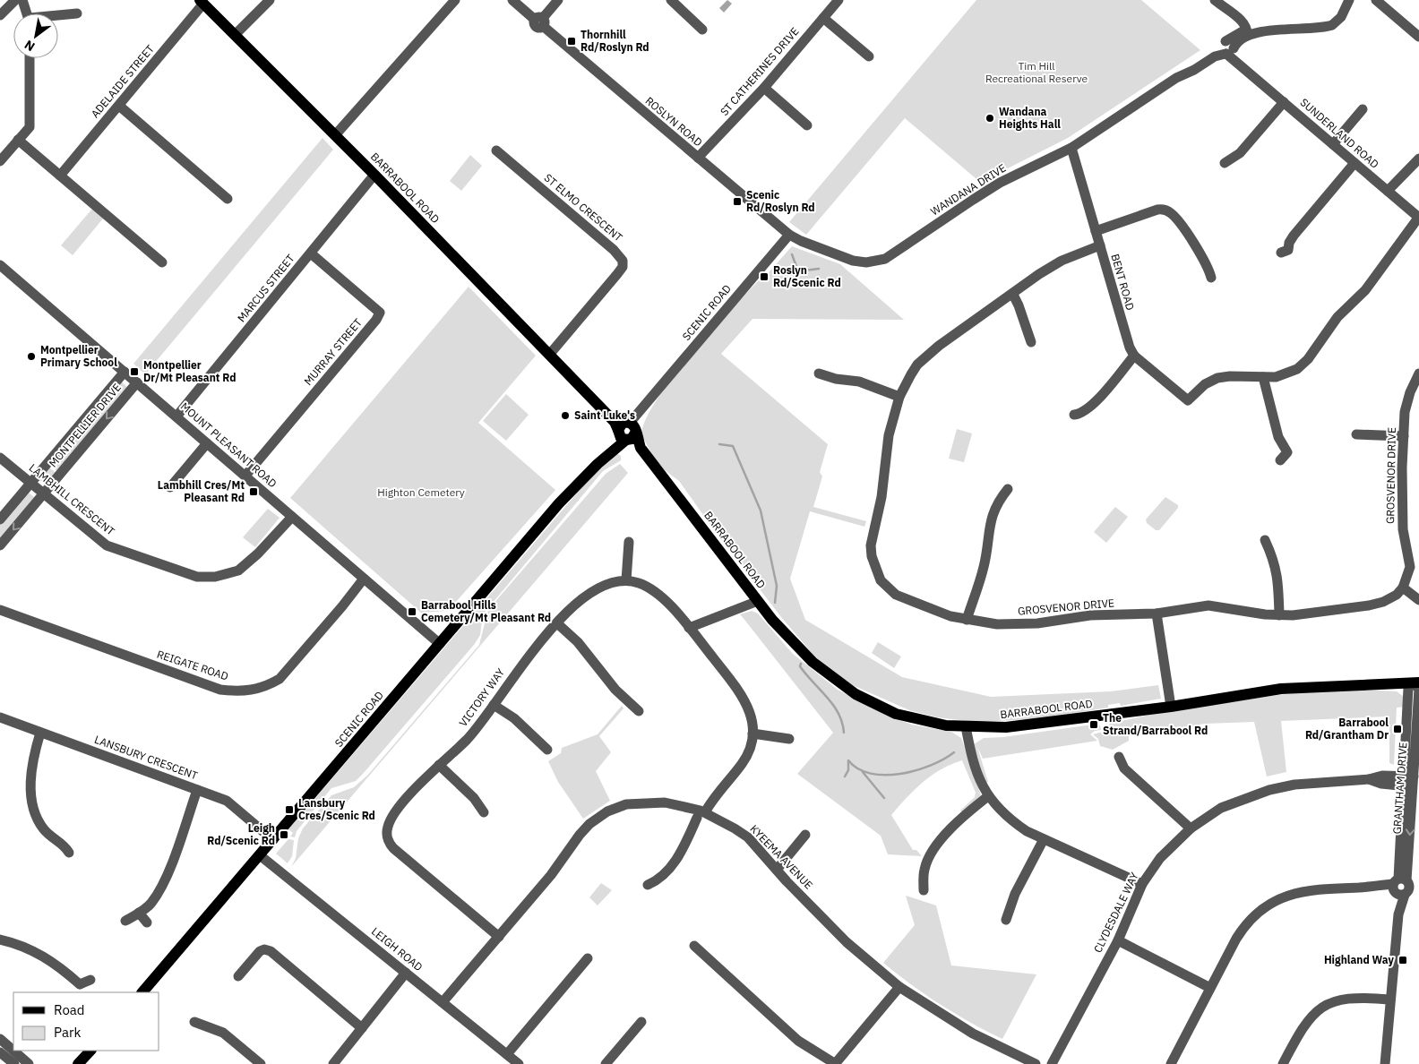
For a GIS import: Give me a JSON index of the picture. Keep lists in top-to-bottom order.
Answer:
{
  "streets": {
    "main road": ["BARRABOOL ROAD", "SCENIC ROAD"],
    "street": [
      "ST CATHERINES DRIVE",
      "ADELAIDE STREET",
      "ROSLYN ROAD",
      "SUNDERLAND ROAD",
      "WANDANA DRIVE",
      "ST ELMO CRESCENT",
      "BENT ROAD",
      "MARCUS STREET",
      "MURRAY STREET",
      "MONTPELLIER DRIVE",
      "MOUNT PLEASANT ROAD",
      "GROSVENOR DRIVE",
      "LAMBHILL CRESCENT",
      "REIGATE ROAD",
      "VICTORY WAY",
      "LANSBURY CRESCENT",
      "GRANTHAM DRIVE",
      "KYEEMA AVENUE",
      "CLYDESDALE WAY",
      "LEIGH ROAD"
    ]
  },
  "crossings": [
    ["ST CATHERINES DRIVE", "ROSLYN ROAD"],
    ["ADELAIDE STREET", "BARRABOOL ROAD"],
    ["ROSLYN ROAD", "WANDANA DRIVE"],
    ["ROSLYN ROAD", "SCENIC ROAD"],
    ["SUNDERLAND ROAD", "WANDANA DRIVE"],
    ["BARRABOOL ROAD", "ST ELMO CRESCENT"],
    ["BARRABOOL ROAD", "MARCUS STREET"],
    ["BARRABOOL ROAD", "SCENIC ROAD"],
    ["BARRABOOL ROAD", "GRANTHAM DRIVE"],
    ["WANDANA DRIVE", "BENT ROAD"],
    ["WANDANA DRIVE", "SCENIC ROAD"],
    ["BENT ROAD", "GROSVENOR DRIVE"],
    ["MARCUS STREET", "MURRAY STREET"],
    ["MARCUS STREET", "MOUNT PLEASANT ROAD"],
    ["SCENIC ROAD", "MOUNT PLEASANT ROAD"],
    ["SCENIC ROAD", "LANSBURY CRESCENT"],
    ["SCENIC ROAD", "LEIGH ROAD"],
    ["MURRAY STREET", "MOUNT PLEASANT ROAD"],
    ["MONTPELLIER DRIVE", "MOUNT PLEASANT ROAD"],
    ["MONTPELLIER DRIVE", "LAMBHILL CRESCENT"],
    ["MOUNT PLEASANT ROAD", "LAMBHILL CRESCENT"],
    ["MOUNT PLEASANT ROAD", "REIGATE ROAD"],
    ["VICTORY WAY", "KYEEMA AVENUE"],
    ["GRANTHAM DRIVE", "CLYDESDALE WAY"],
    ["KYEEMA AVENUE", "LEIGH ROAD"]
  ],
  "parks": ["Tim Hill Recreational Reserve", "Highton Cemetery"],
  "places": {
    "transit": [
      "Thornhill Rd/Roslyn Rd",
      "Scenic Rd/Roslyn Rd",
      "Roslyn Rd/Scenic Rd",
      "Montpellier Dr/Mt Pleasant Rd",
      "Lambhill Cres/Mt Pleasant Rd",
      "Barrabool Hills Cemetery/Mt Pleasant Rd",
      "The Strand/Barrabool Rd",
      "Barrabool Rd/Grantham Dr",
      "Lansbury Cres/Scenic Rd",
      "Leigh Rd/Scenic Rd",
      "Highland Way"
    ],
    "other": ["Wandana Heights Hall", "Montpellier Primary School", "Saint Luke's"]
  },
  "legend": ["Road", "Park"],
  "north": "bottom left"
}
